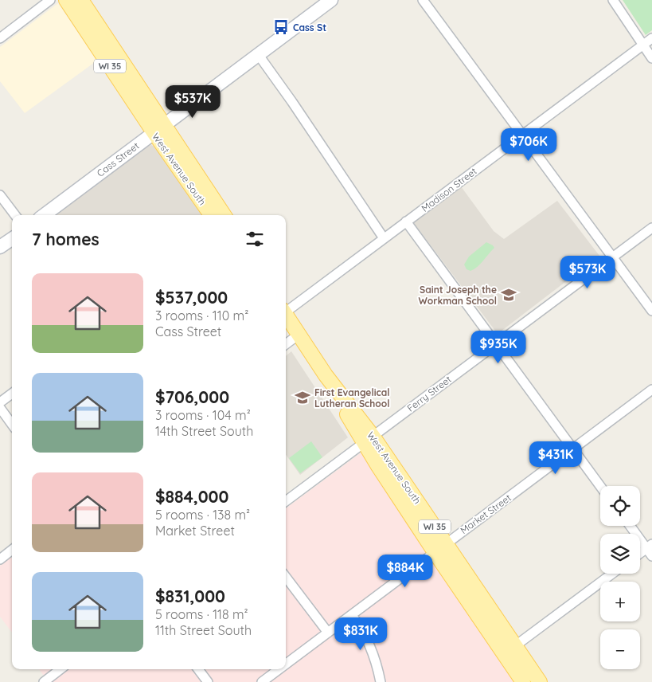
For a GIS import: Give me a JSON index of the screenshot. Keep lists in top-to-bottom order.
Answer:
{
  "streets": {
    "main road": ["WI 35", "West Avenue South"],
    "street": [
      "Cass Street",
      "Madison Street",
      "Ferry Street",
      "Market Street"
    ]
  },
  "crossings": [
    ["Cass Street", "West Avenue South"],
    ["West Avenue South", "Ferry Street"],
    ["West Avenue South", "Market Street"]
  ],
  "places": {
    "bus stop": ["Cass St"],
    "school or university": ["Saint Joseph the Workman School", "First Evangelical Lutheran School"]
  },
  "page": {
    "price": [
      "$537K",
      "$706K",
      "$573K",
      "$935K",
      "$431K",
      "$884K",
      "$831K"
    ],
    "heading": "7 homes",
    "list": [
      {
        "name": "$537,000",
        "note": "3 rooms · 110 m² · Cass Street"
      },
      {
        "name": "$706,000",
        "note": "3 rooms · 104 m² · 14th Street South"
      },
      {
        "name": "$884,000",
        "note": "5 rooms · 138 m² · Market Street"
      },
      {
        "name": "$831,000",
        "note": "5 rooms · 118 m² · 11th Street South"
      }
    ],
    "map_buttons": ["+", "−"]
  }
}
